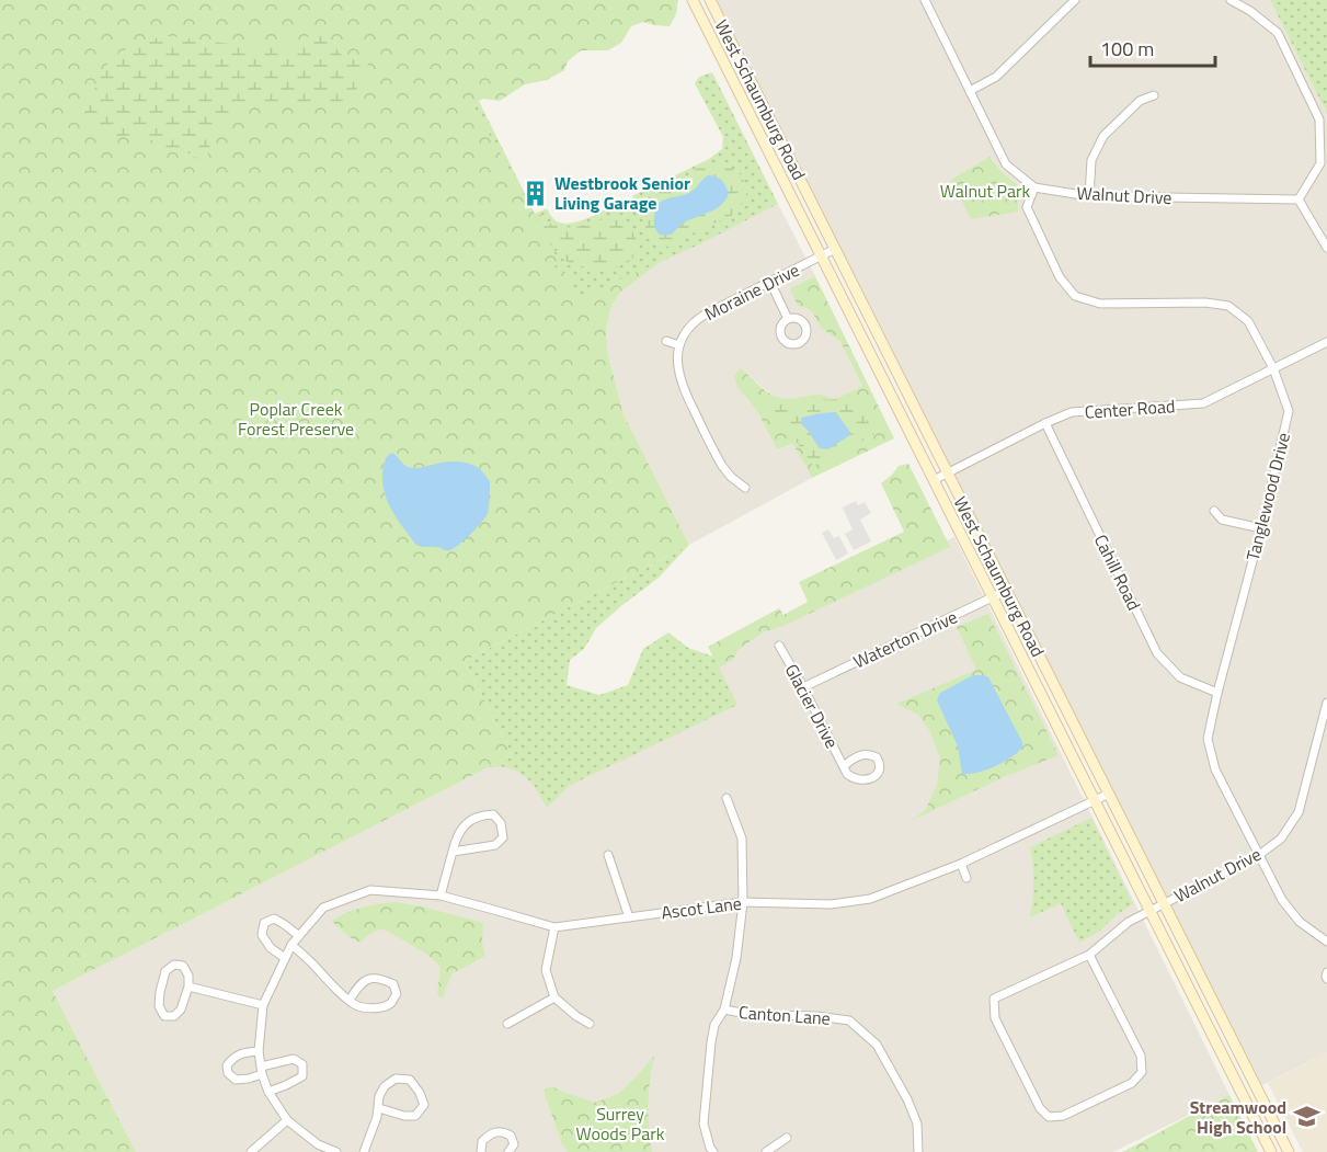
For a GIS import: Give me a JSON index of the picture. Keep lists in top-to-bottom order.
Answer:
{
  "streets": {
    "main road": ["West Schaumburg Road"],
    "street": [
      "Walnut Drive",
      "Moraine Drive",
      "Center Road",
      "Tanglewood Drive",
      "Cahill Road",
      "Waterton Drive",
      "Glacier Drive",
      "Ascot Lane",
      "Canton Lane"
    ]
  },
  "crossings": [
    ["West Schaumburg Road", "Walnut Drive"],
    ["West Schaumburg Road", "Moraine Drive"],
    ["West Schaumburg Road", "Center Road"],
    ["West Schaumburg Road", "Waterton Drive"],
    ["West Schaumburg Road", "Ascot Lane"],
    ["Walnut Drive", "Tanglewood Drive"],
    ["Center Road", "Tanglewood Drive"],
    ["Center Road", "Cahill Road"],
    ["Tanglewood Drive", "Cahill Road"],
    ["Waterton Drive", "Glacier Drive"]
  ],
  "parks": ["Walnut Park", "Poplar Creek Forest Preserve", "Surrey Woods Park"],
  "places": {
    "building": ["Westbrook Senior Living Garage"],
    "school or university": ["Streamwood High School"]
  },
  "scale_bar": "100 m"
}
